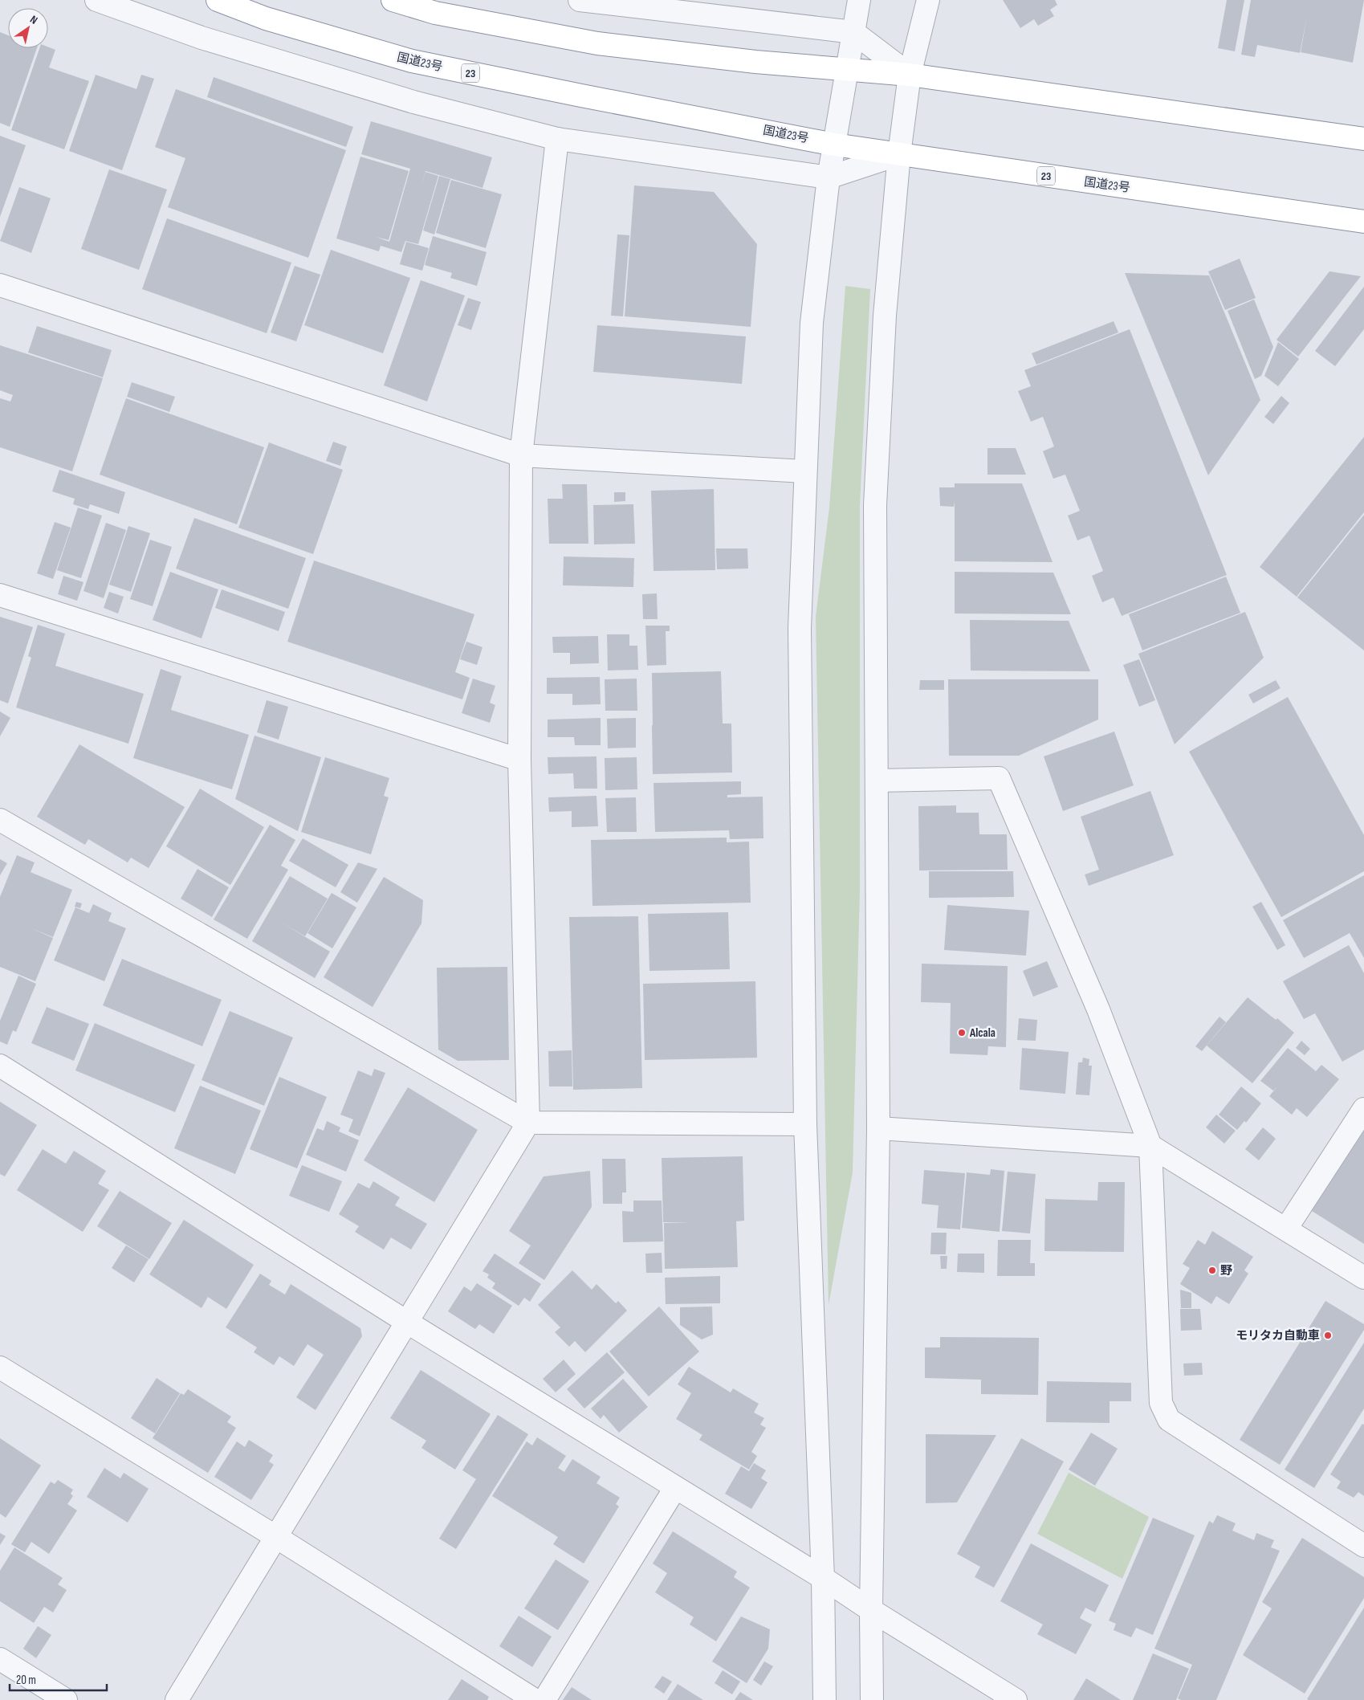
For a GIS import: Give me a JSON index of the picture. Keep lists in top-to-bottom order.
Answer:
{
  "streets": {
    "highway": ["国道23号", "23"]
  },
  "places": ["Alcala", "野", "モリタカ自動車"],
  "scale_bar": "20 m",
  "north": "top right"
}
